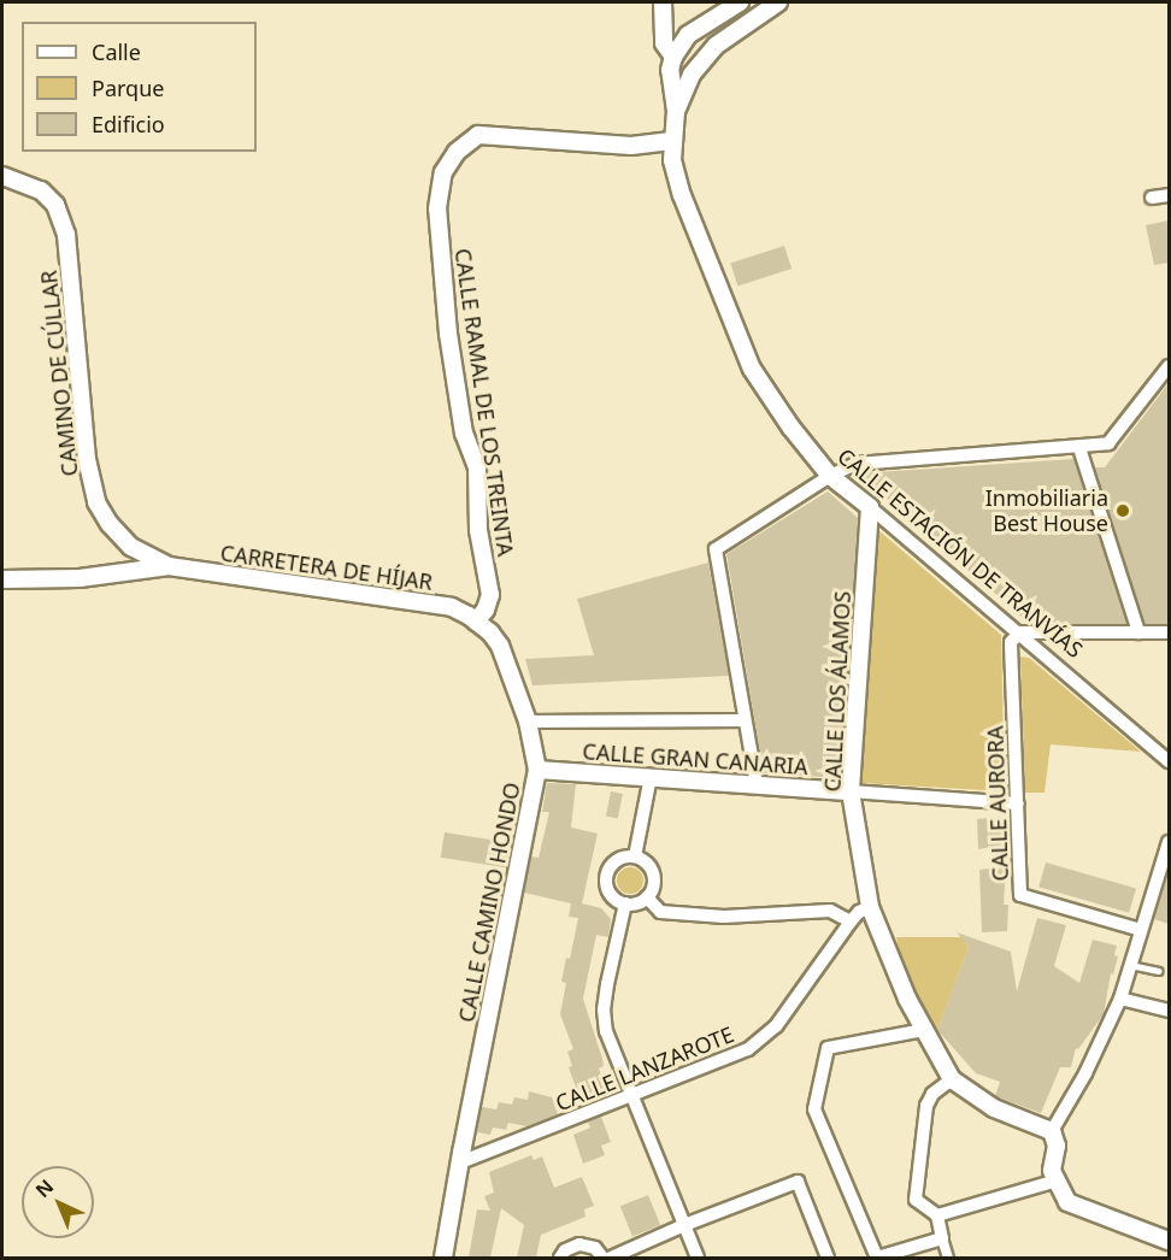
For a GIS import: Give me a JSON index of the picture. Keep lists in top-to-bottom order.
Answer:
{
  "streets": {
    "street": [
      "CAMINO DE CÚLLAR",
      "CALLE RAMAL DE LOS TREINTA",
      "CALLE ESTACIÓN DE TRANVÍAS",
      "CARRETERA DE HÍJAR",
      "CALLE LOS ÁLAMOS",
      "CALLE GRAN CANARIA",
      "CALLE AURORA",
      "CALLE CAMINO HONDO",
      "CALLE LANZAROTE"
    ]
  },
  "crossings": [
    ["CAMINO DE CÚLLAR", "CARRETERA DE HÍJAR"],
    ["CALLE RAMAL DE LOS TREINTA", "CALLE ESTACIÓN DE TRANVÍAS"],
    ["CALLE RAMAL DE LOS TREINTA", "CARRETERA DE HÍJAR"],
    ["CALLE RAMAL DE LOS TREINTA", "CALLE CAMINO HONDO"],
    ["CALLE ESTACIÓN DE TRANVÍAS", "CALLE LOS ÁLAMOS"],
    ["CALLE ESTACIÓN DE TRANVÍAS", "CALLE AURORA"],
    ["CARRETERA DE HÍJAR", "CALLE CAMINO HONDO"],
    ["CALLE LOS ÁLAMOS", "CALLE GRAN CANARIA"],
    ["CALLE LOS ÁLAMOS", "CALLE LANZAROTE"],
    ["CALLE GRAN CANARIA", "CALLE CAMINO HONDO"],
    ["CALLE CAMINO HONDO", "CALLE LANZAROTE"]
  ],
  "places": ["Inmobiliaria Best House"],
  "legend": ["Calle", "Parque", "Edificio"],
  "north": "top left"
}
